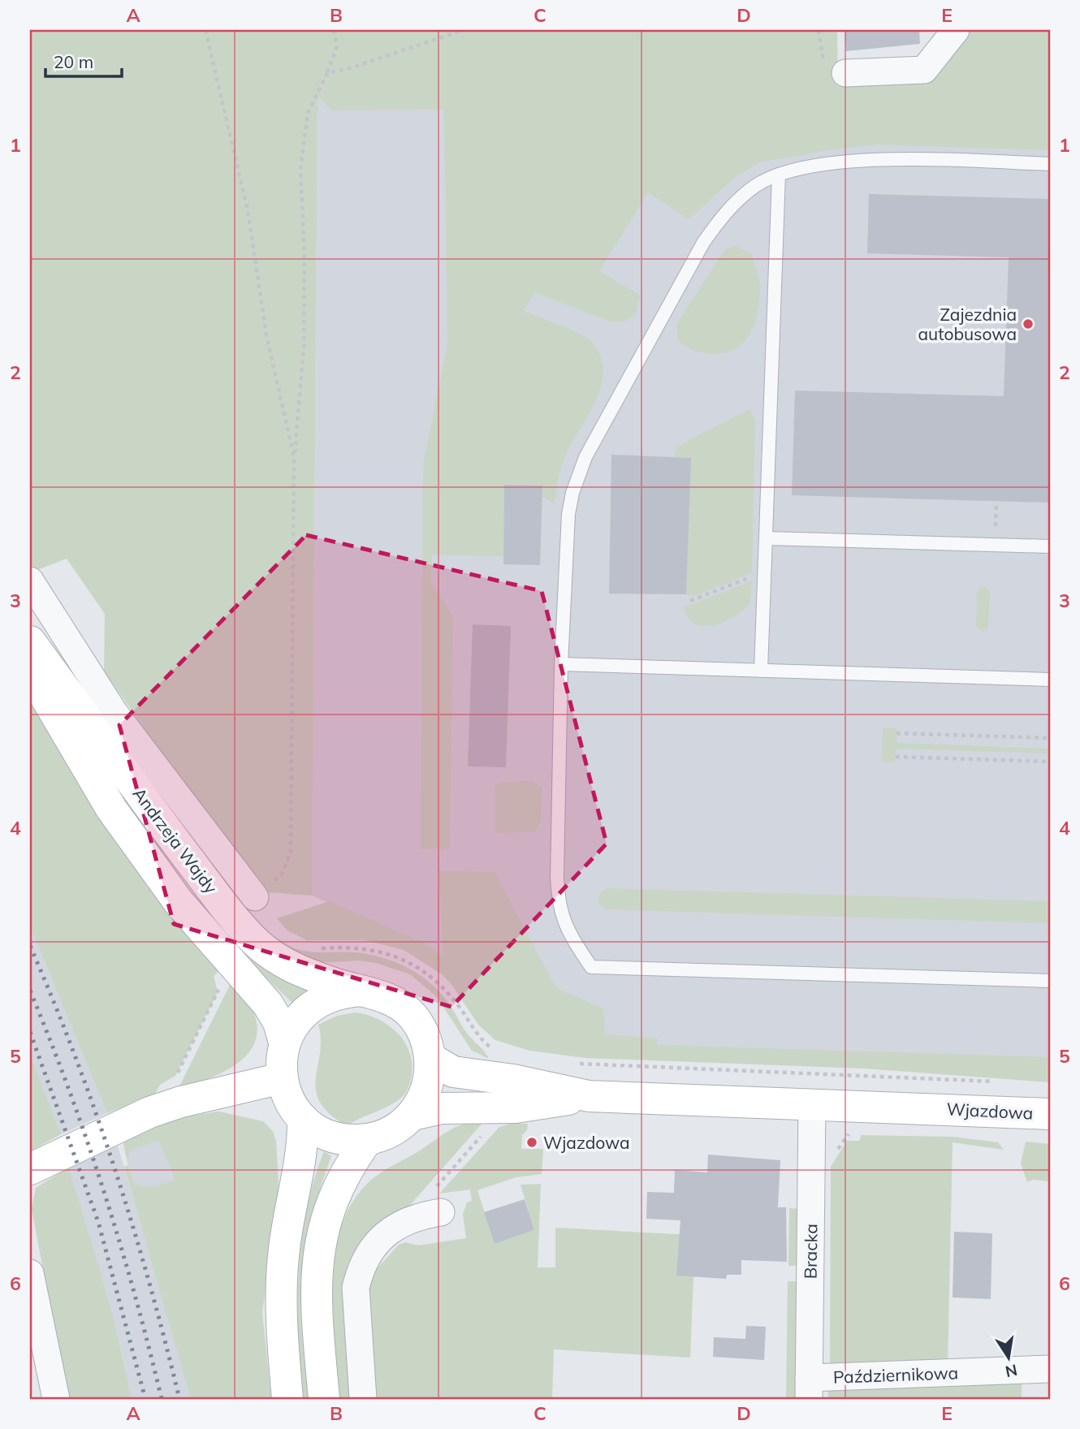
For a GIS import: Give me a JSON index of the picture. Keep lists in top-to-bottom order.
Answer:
{
  "streets": {
    "main road": ["Andrzeja Wajdy", "Wjazdowa"],
    "street": ["Bracka", "Październikowa"]
  },
  "crossings": [
    ["Andrzeja Wajdy", "Wjazdowa"],
    ["Wjazdowa", "Bracka"],
    ["Bracka", "Październikowa"]
  ],
  "places": ["Zajezdnia autobusowa", "Wjazdowa"],
  "scale_bar": "20 m",
  "north": "bottom",
  "grid": {
    "columns": [
      "A",
      "B",
      "C",
      "D",
      "E"
    ],
    "rows": [
      "1",
      "2",
      "3",
      "4",
      "5",
      "6"
    ]
  }
}
